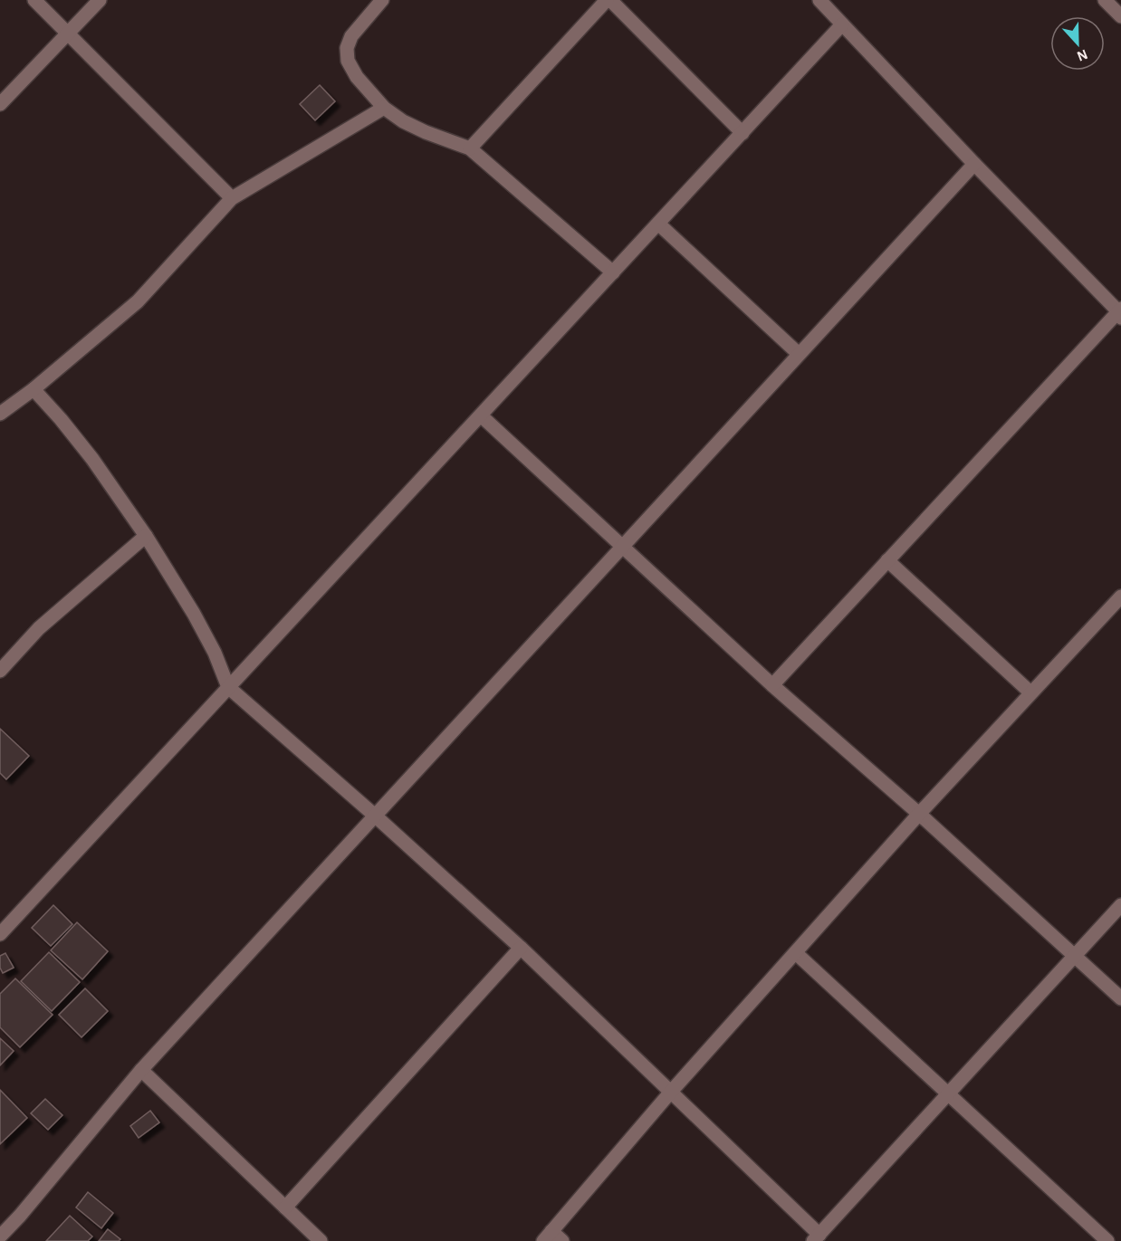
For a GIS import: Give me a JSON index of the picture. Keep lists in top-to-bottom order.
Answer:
{
  "north": "bottom"
}
